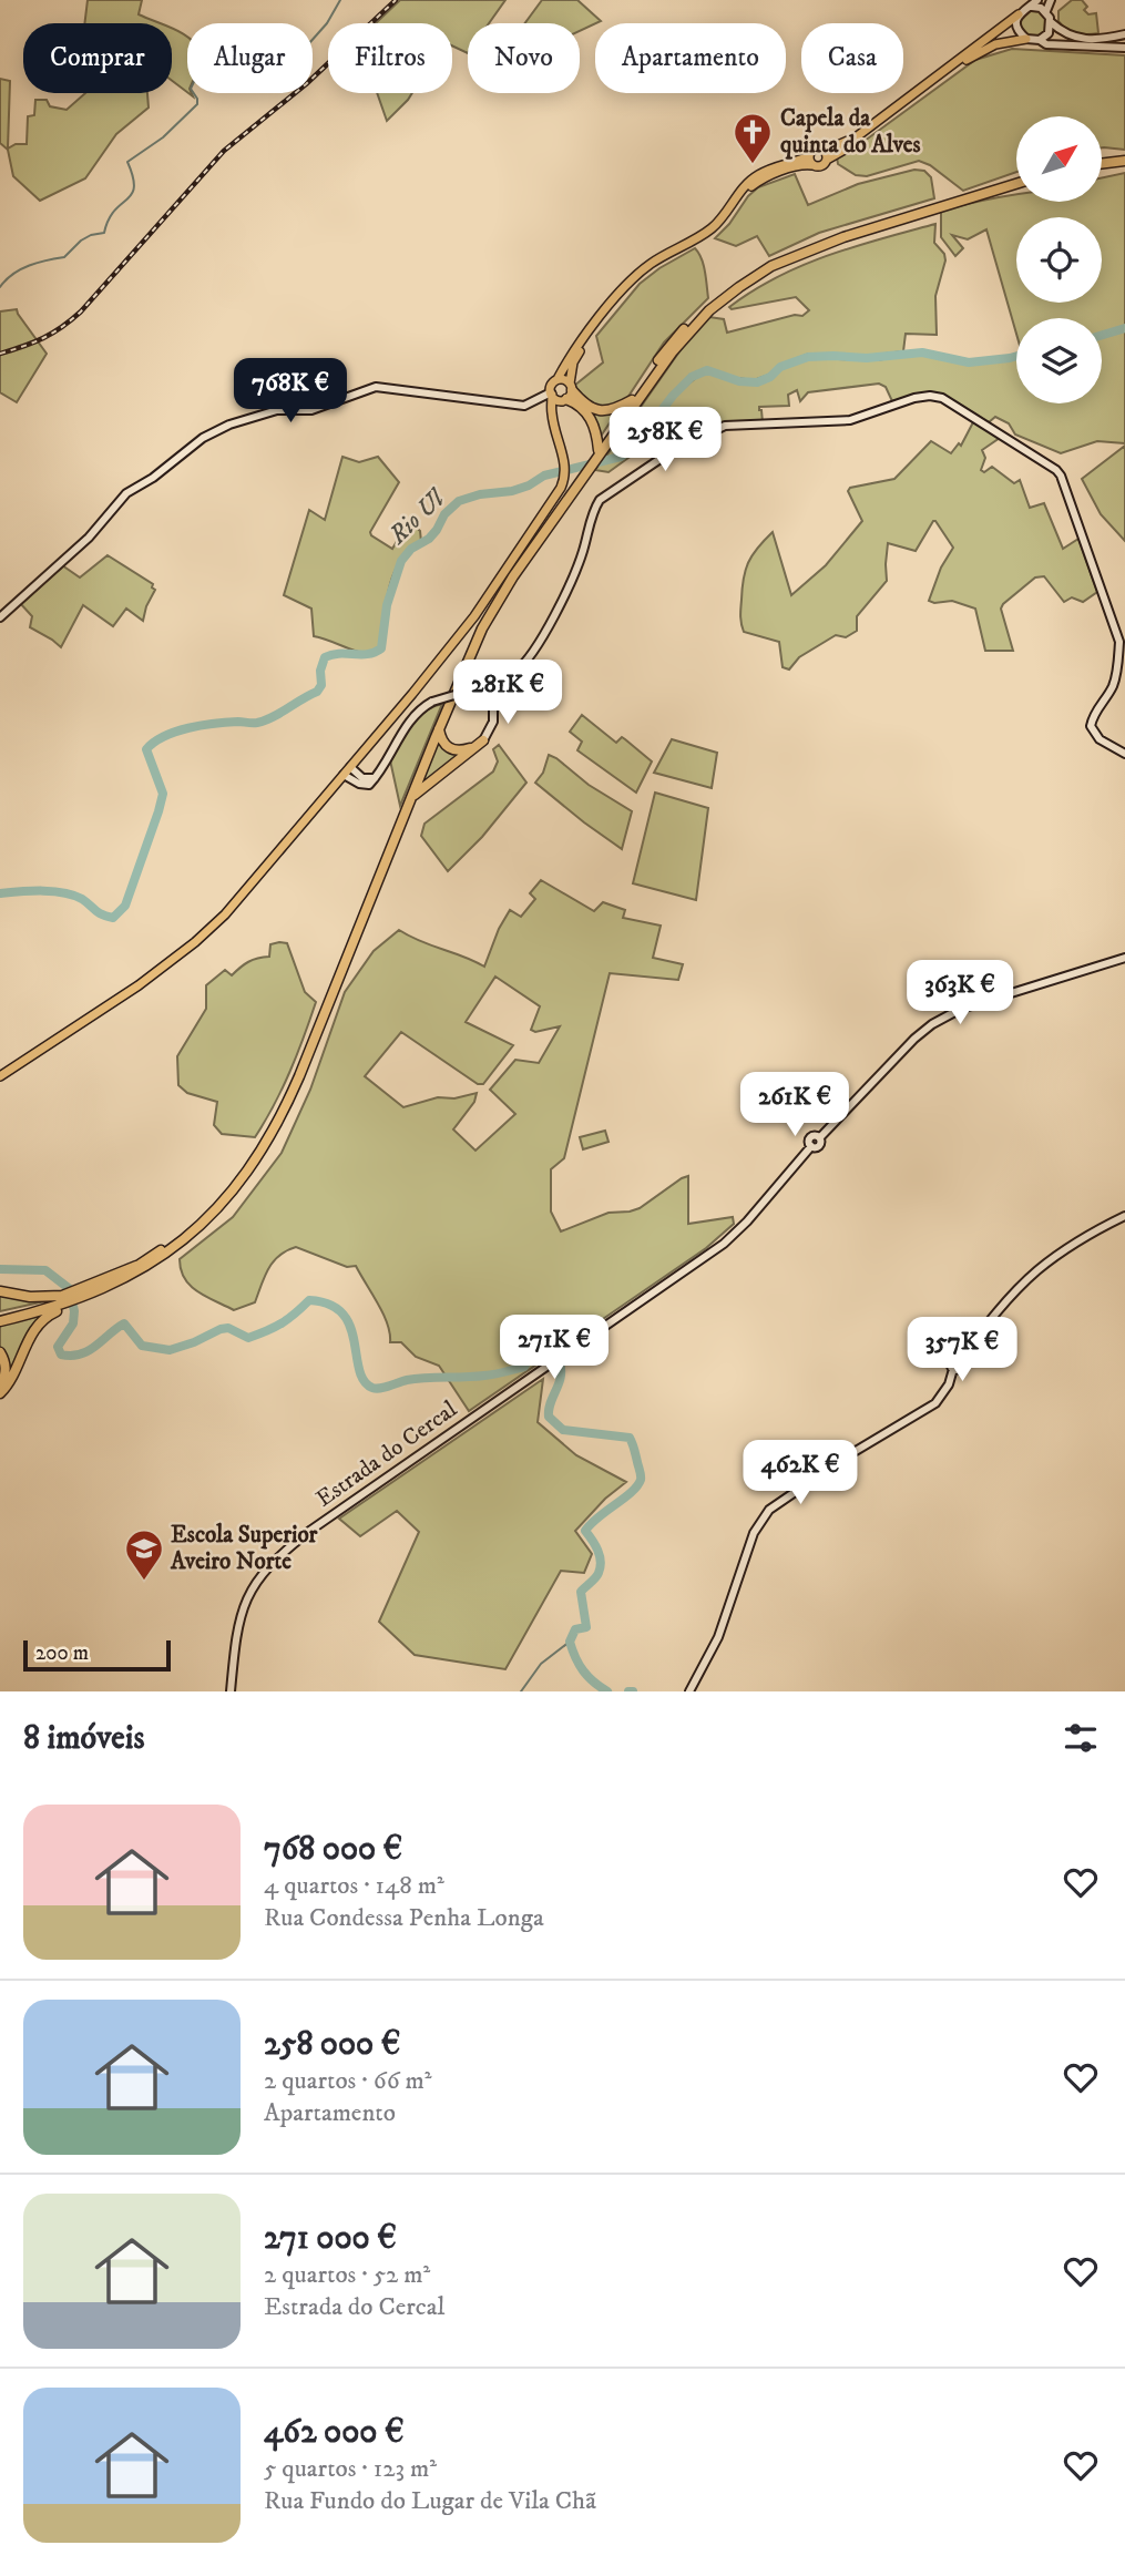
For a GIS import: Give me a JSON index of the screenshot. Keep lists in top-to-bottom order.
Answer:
{
  "streets": {
    "street": ["Estrada do Cercal"]
  },
  "water": ["Rio Ul"],
  "places": {
    "church": ["Capela da quinta do Alves"],
    "school or university": ["Escola Superior Aveiro Norte"]
  },
  "scale_bar": "200 m",
  "north": "top right",
  "page": {
    "chip": [
      "Comprar",
      "Alugar",
      "Filtros",
      "Novo",
      "Apartamento",
      "Casa"
    ],
    "price": [
      "768K €",
      "258K €",
      "281K €",
      "363K €",
      "261K €",
      "271K €",
      "357K €",
      "462K €"
    ],
    "scale": "200 m",
    "heading": "8 imóveis",
    "list": [
      {
        "name": "768 000 €",
        "note": "4 quartos · 148 m² · Rua Condessa Penha Longa"
      },
      {
        "name": "258 000 €",
        "note": "2 quartos · 66 m² · Apartamento"
      },
      {
        "name": "271 000 €",
        "note": "2 quartos · 52 m² · Estrada do Cercal"
      },
      {
        "name": "462 000 €",
        "note": "5 quartos · 123 m² · Rua Fundo do Lugar de Vila Chã"
      }
    ]
  }
}
